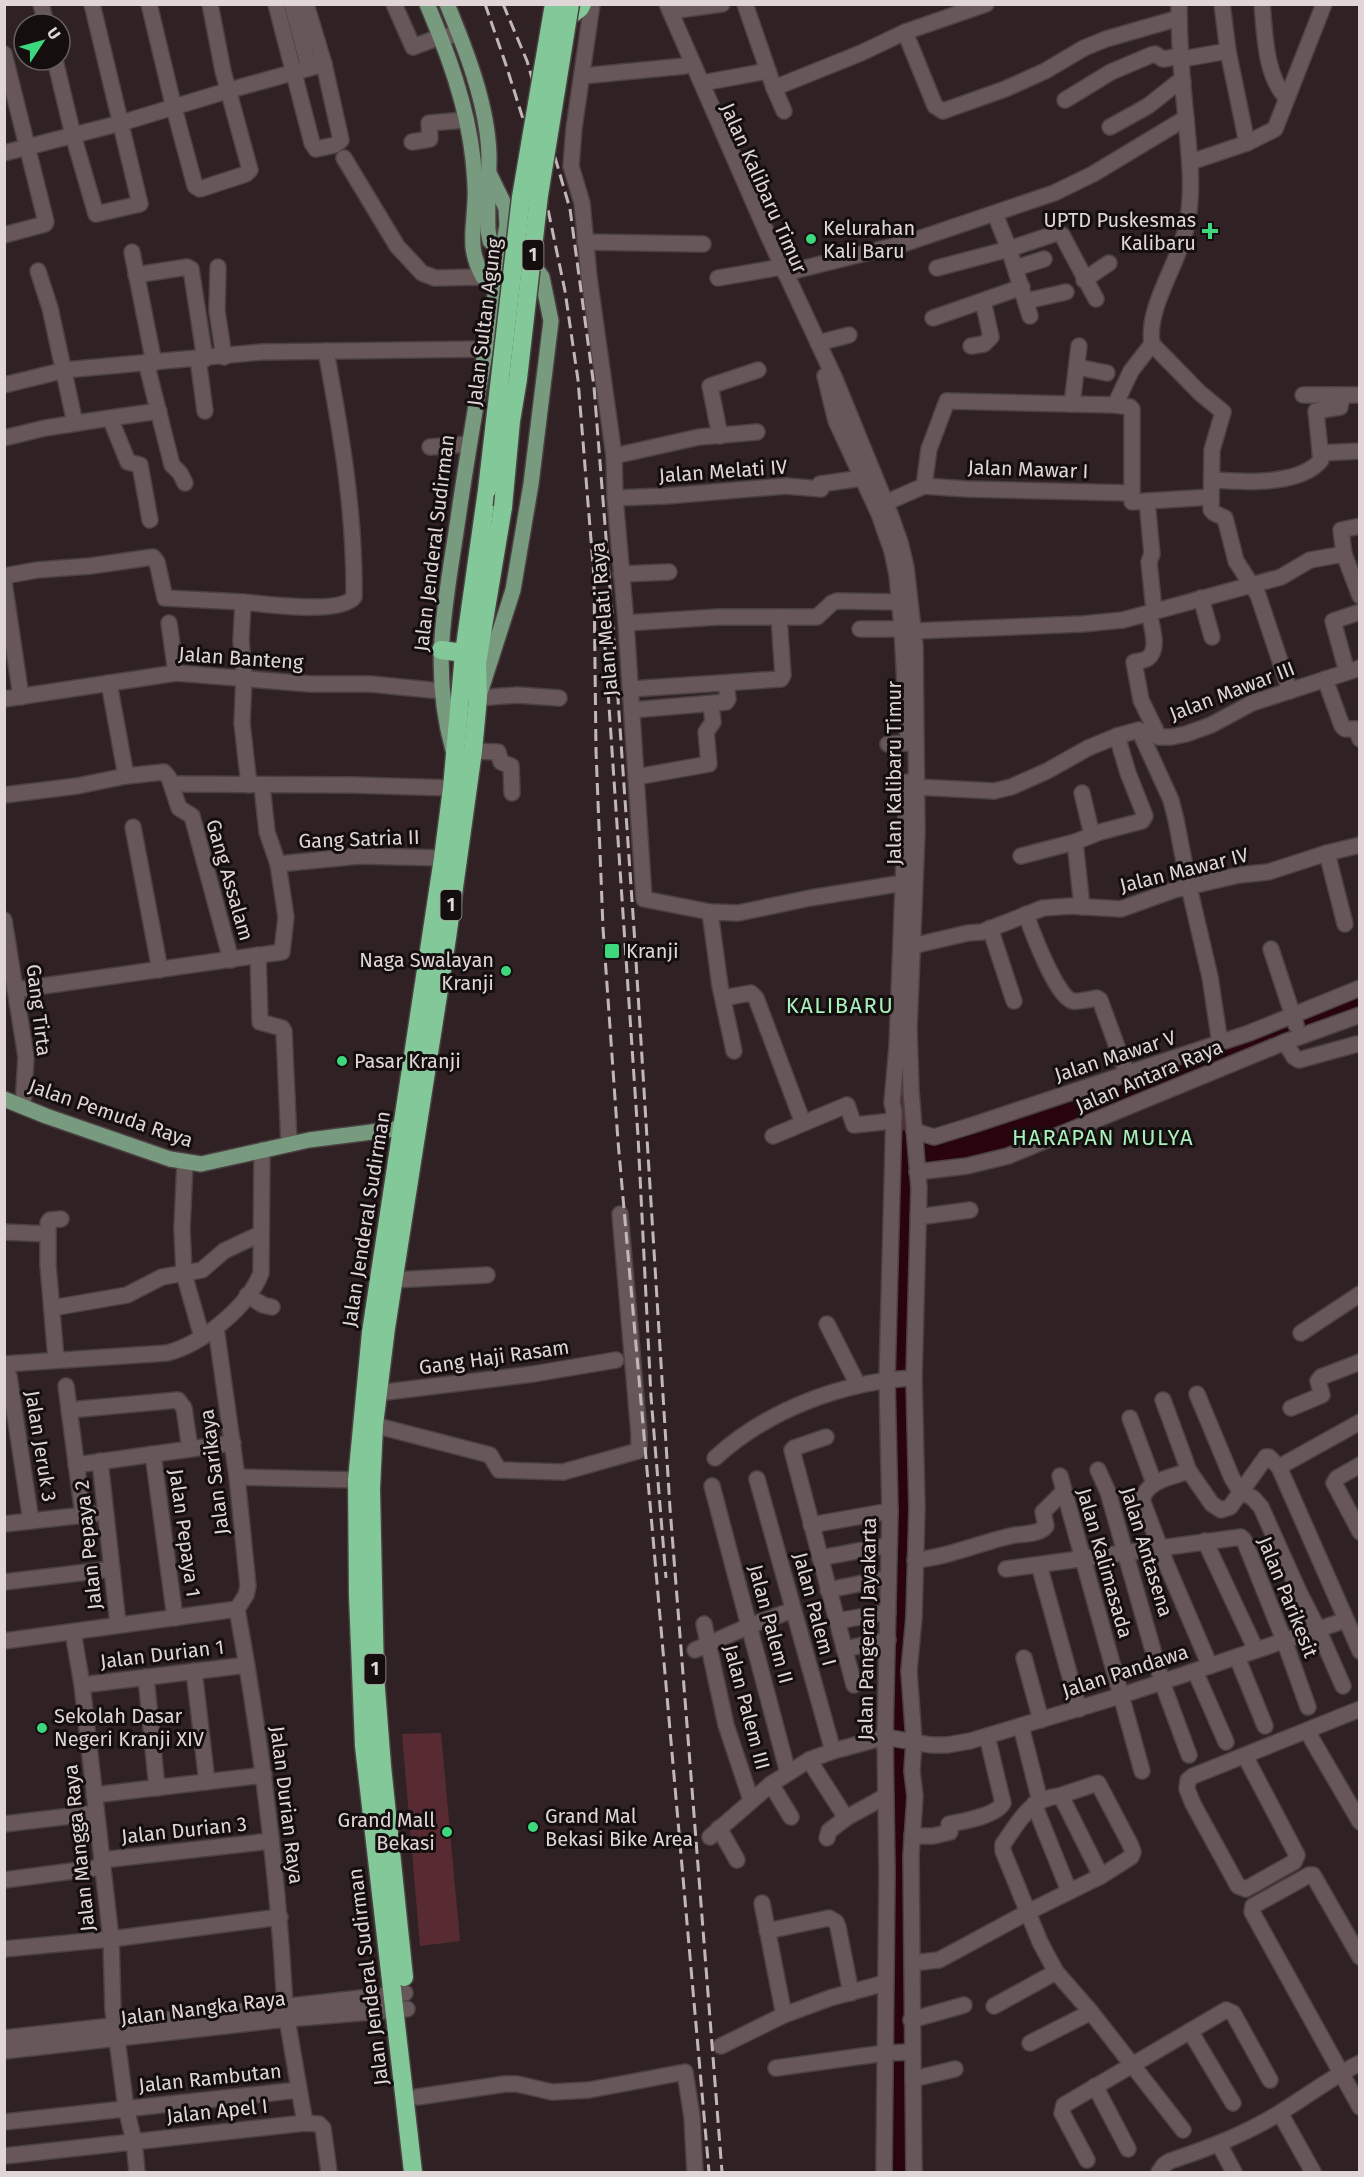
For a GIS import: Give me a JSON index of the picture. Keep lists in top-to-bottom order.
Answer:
{
  "streets": {
    "highway": ["1", "Jalan Sultan Agung", "Jalan Jenderal Sudirman"],
    "main road": ["Jalan Pemuda Raya"],
    "street": [
      "Jalan Kalibaru Timur",
      "Jalan Mawar I",
      "Jalan Melati IV",
      "Jalan Melati Raya",
      "Jalan Banteng",
      "Jalan Mawar III",
      "Gang Satria II",
      "Jalan Mawar IV",
      "Gang Assalam",
      "Gang Tirta",
      "Jalan Mawar V",
      "Jalan Antara Raya",
      "Gang Haji Rasam",
      "Jalan Jeruk 3",
      "Jalan Sarikaya",
      "Jalan Pepaya 1",
      "Jalan Pepaya 2",
      "Jalan Antasena",
      "Jalan Kalimasada",
      "Jalan Parikesit",
      "Jalan Palem I",
      "Jalan Palem II",
      "Jalan Pangeran Jayakarta",
      "Jalan Durian 1",
      "Jalan Pandawa",
      "Jalan Palem III",
      "Jalan Durian Raya",
      "Jalan Durian 3",
      "Jalan Mangga Raya",
      "Jalan Nangka Raya",
      "Jalan Rambutan",
      "Jalan Apel I"
    ]
  },
  "crossings": [
    ["Jalan Kalibaru Timur", "Jalan Melati IV"],
    ["Jalan Kalibaru Timur", "Jalan Melati Raya"],
    ["Jalan Kalibaru Timur", "Jalan Mawar IV"],
    ["Jalan Kalibaru Timur", "Jalan Mawar V"],
    ["Jalan Kalibaru Timur", "Jalan Antara Raya"],
    ["Jalan Kalibaru Timur", "Jalan Pangeran Jayakarta"],
    ["Jalan Sultan Agung", "Jalan Jenderal Sudirman"],
    ["Jalan Melati IV", "Jalan Melati Raya"],
    ["Jalan Jenderal Sudirman", "Jalan Banteng"],
    ["Jalan Jenderal Sudirman", "Gang Satria II"],
    ["Jalan Jenderal Sudirman", "Jalan Pemuda Raya"],
    ["Jalan Jenderal Sudirman", "Gang Haji Rasam"],
    ["Jalan Jenderal Sudirman", "Jalan Nangka Raya"],
    ["Gang Assalam", "Jalan Pemuda Raya"],
    ["Gang Tirta", "Jalan Pemuda Raya"],
    ["Jalan Mawar V", "Jalan Antara Raya"],
    ["Jalan Sarikaya", "Jalan Durian Raya"],
    ["Jalan Antasena", "Jalan Pandawa"],
    ["Jalan Kalimasada", "Jalan Pandawa"],
    ["Jalan Parikesit", "Jalan Pandawa"],
    ["Jalan Pangeran Jayakarta", "Jalan Pandawa"],
    ["Jalan Durian 1", "Jalan Durian Raya"],
    ["Jalan Durian 1", "Jalan Mangga Raya"],
    ["Jalan Durian Raya", "Jalan Durian 3"],
    ["Jalan Durian Raya", "Jalan Nangka Raya"],
    ["Jalan Durian Raya", "Jalan Rambutan"],
    ["Jalan Durian Raya", "Jalan Apel I"],
    ["Jalan Durian 3", "Jalan Mangga Raya"],
    ["Jalan Mangga Raya", "Jalan Nangka Raya"],
    ["Jalan Mangga Raya", "Jalan Rambutan"],
    ["Jalan Mangga Raya", "Jalan Apel I"]
  ],
  "districts": ["KALIBARU", "HARAPAN MULYA"],
  "places": {
    "health": ["UPTD Puskesmas Kalibaru"],
    "other": [
      "Kelurahan Kali Baru",
      "Naga Swalayan Kranji",
      "Pasar Kranji",
      "Sekolah Dasar Negeri Kranji XIV",
      "Grand Mal Bekasi Bike Area",
      "Grand Mall Bekasi"
    ],
    "transit": ["Kranji"]
  },
  "north": "top right"
}
